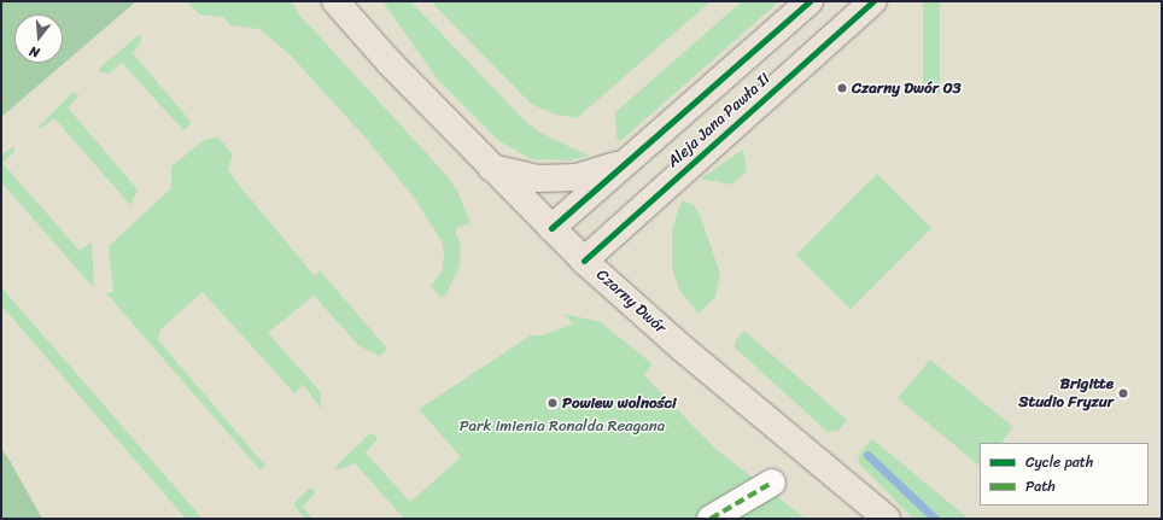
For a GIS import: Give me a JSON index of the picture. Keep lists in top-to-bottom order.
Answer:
{
  "streets": {
    "main road": ["Aleja Jana Pawła II", "Czarny Dwór"]
  },
  "crossings": [
    ["Aleja Jana Pawła II", "Czarny Dwór"]
  ],
  "parks": ["Park imienia Ronalda Reagana"],
  "places": ["Czarny Dwór 03", "Brigitte Studio Fryzur", "Powiew wolności"],
  "legend": ["Cycle path", "Path"],
  "north": "bottom"
}
